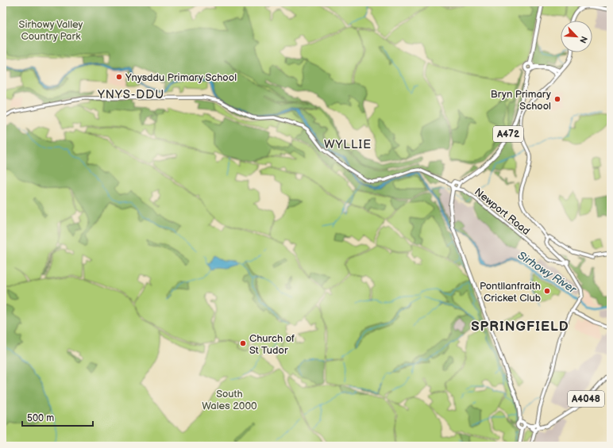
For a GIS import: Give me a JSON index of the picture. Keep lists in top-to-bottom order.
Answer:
{
  "streets": {
    "main road": ["A472", "Newport Road", "A4048"]
  },
  "crossings": [
    ["A472", "Newport Road"],
    ["A472", "A4048"]
  ],
  "districts": ["YNYS-DDU", "WYLLIE", "SPRINGFIELD"],
  "water": ["Sirhowy River"],
  "parks": ["Sirhowy Valley Country Park", "South Wales 2000"],
  "places": [
    "Ynysddu Primary School",
    "Bryn Primary School",
    "Pontllanfraith Cricket Club",
    "Church of St Tudor"
  ],
  "scale_bar": "500 m",
  "north": "bottom right"
}
